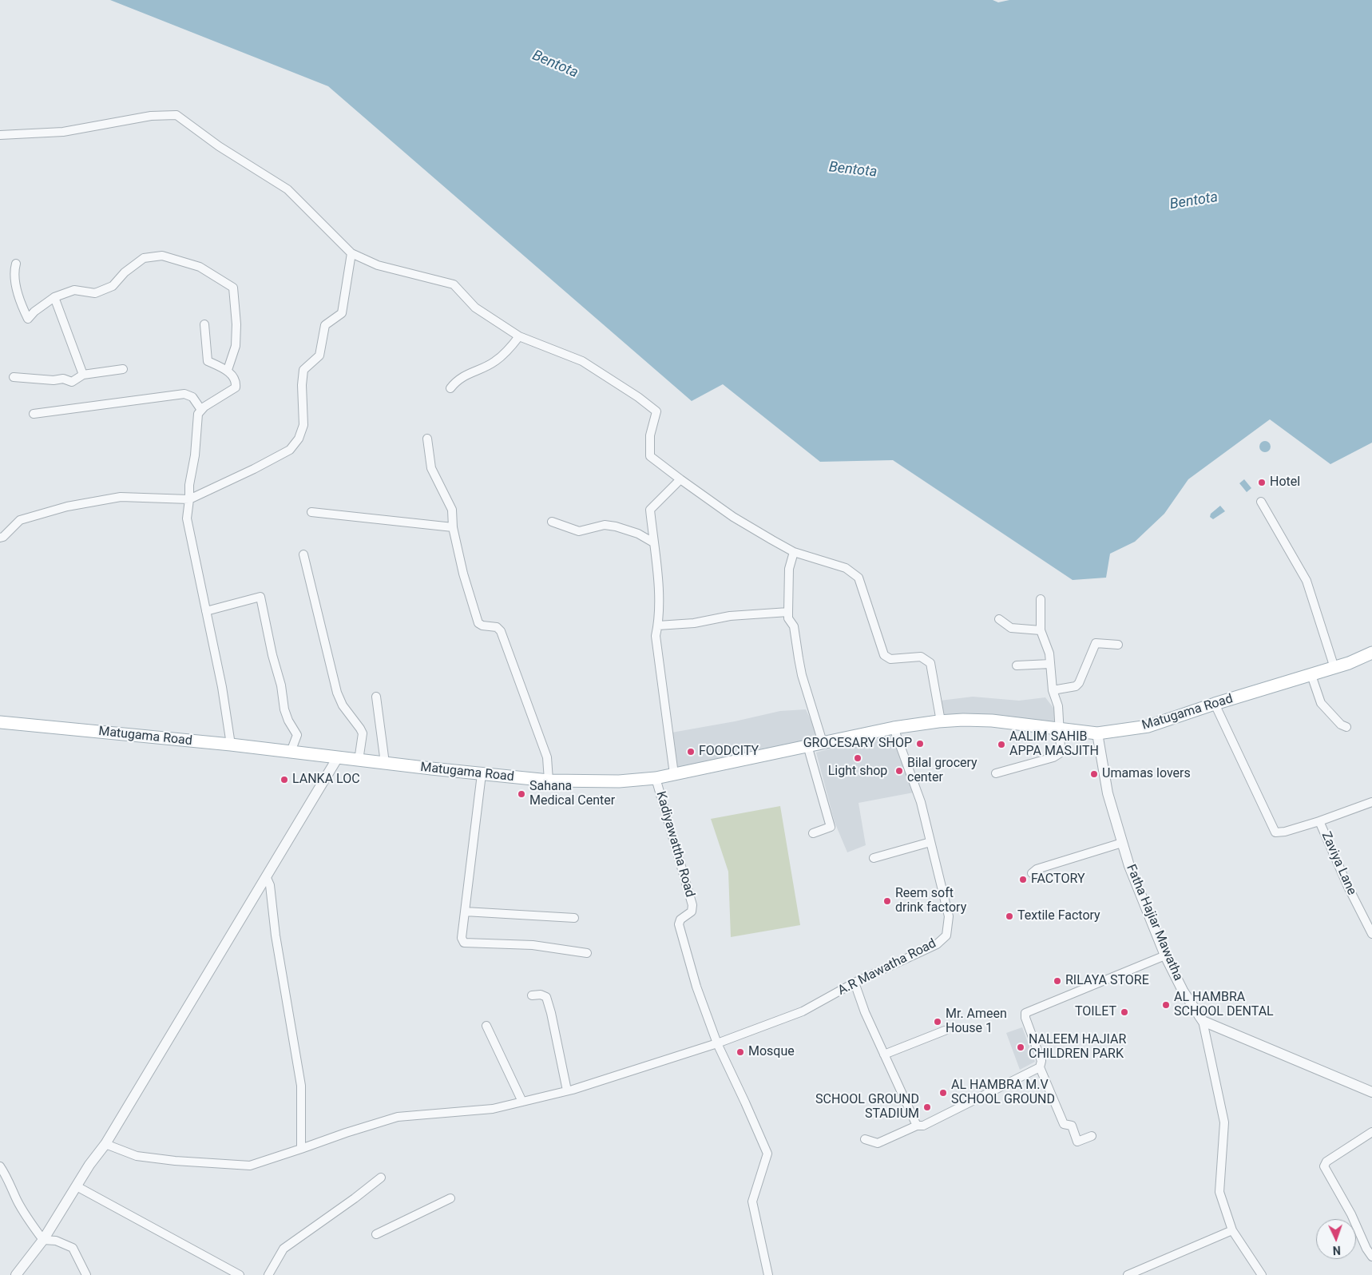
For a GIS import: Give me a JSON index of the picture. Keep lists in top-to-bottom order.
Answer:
{
  "streets": {
    "main road": ["Matugama Road"],
    "street": [
      "Kadiyawattha Road",
      "Zaviya Lane",
      "Fatha Hajiar Mawatha",
      "A.R Mawatha Road"
    ]
  },
  "crossings": [
    ["Matugama Road", "Kadiyawattha Road"],
    ["Matugama Road", "Fatha Hajiar Mawatha"],
    ["Matugama Road", "A.R Mawatha Road"],
    ["Kadiyawattha Road", "A.R Mawatha Road"]
  ],
  "water": ["Bentota"],
  "places": [
    "Hotel",
    "GROCESARY SHOP",
    "AALIM SAHIB APPA MASJITH",
    "FOODCITY",
    "Light shop",
    "Bilal grocery center",
    "Umamas lovers",
    "LANKA LOC",
    "Sahana Medical Center",
    "FACTORY",
    "Reem soft drink factory",
    "Textile Factory",
    "RILAYA STORE",
    "AL HAMBRA SCHOOL DENTAL",
    "TOILET",
    "Mr. Ameen House 1",
    "NALEEM HAJIAR CHILDREN PARK",
    "Mosque",
    "AL HAMBRA M.V SCHOOL GROUND",
    "SCHOOL GROUND STADIUM"
  ],
  "north": "bottom"
}
